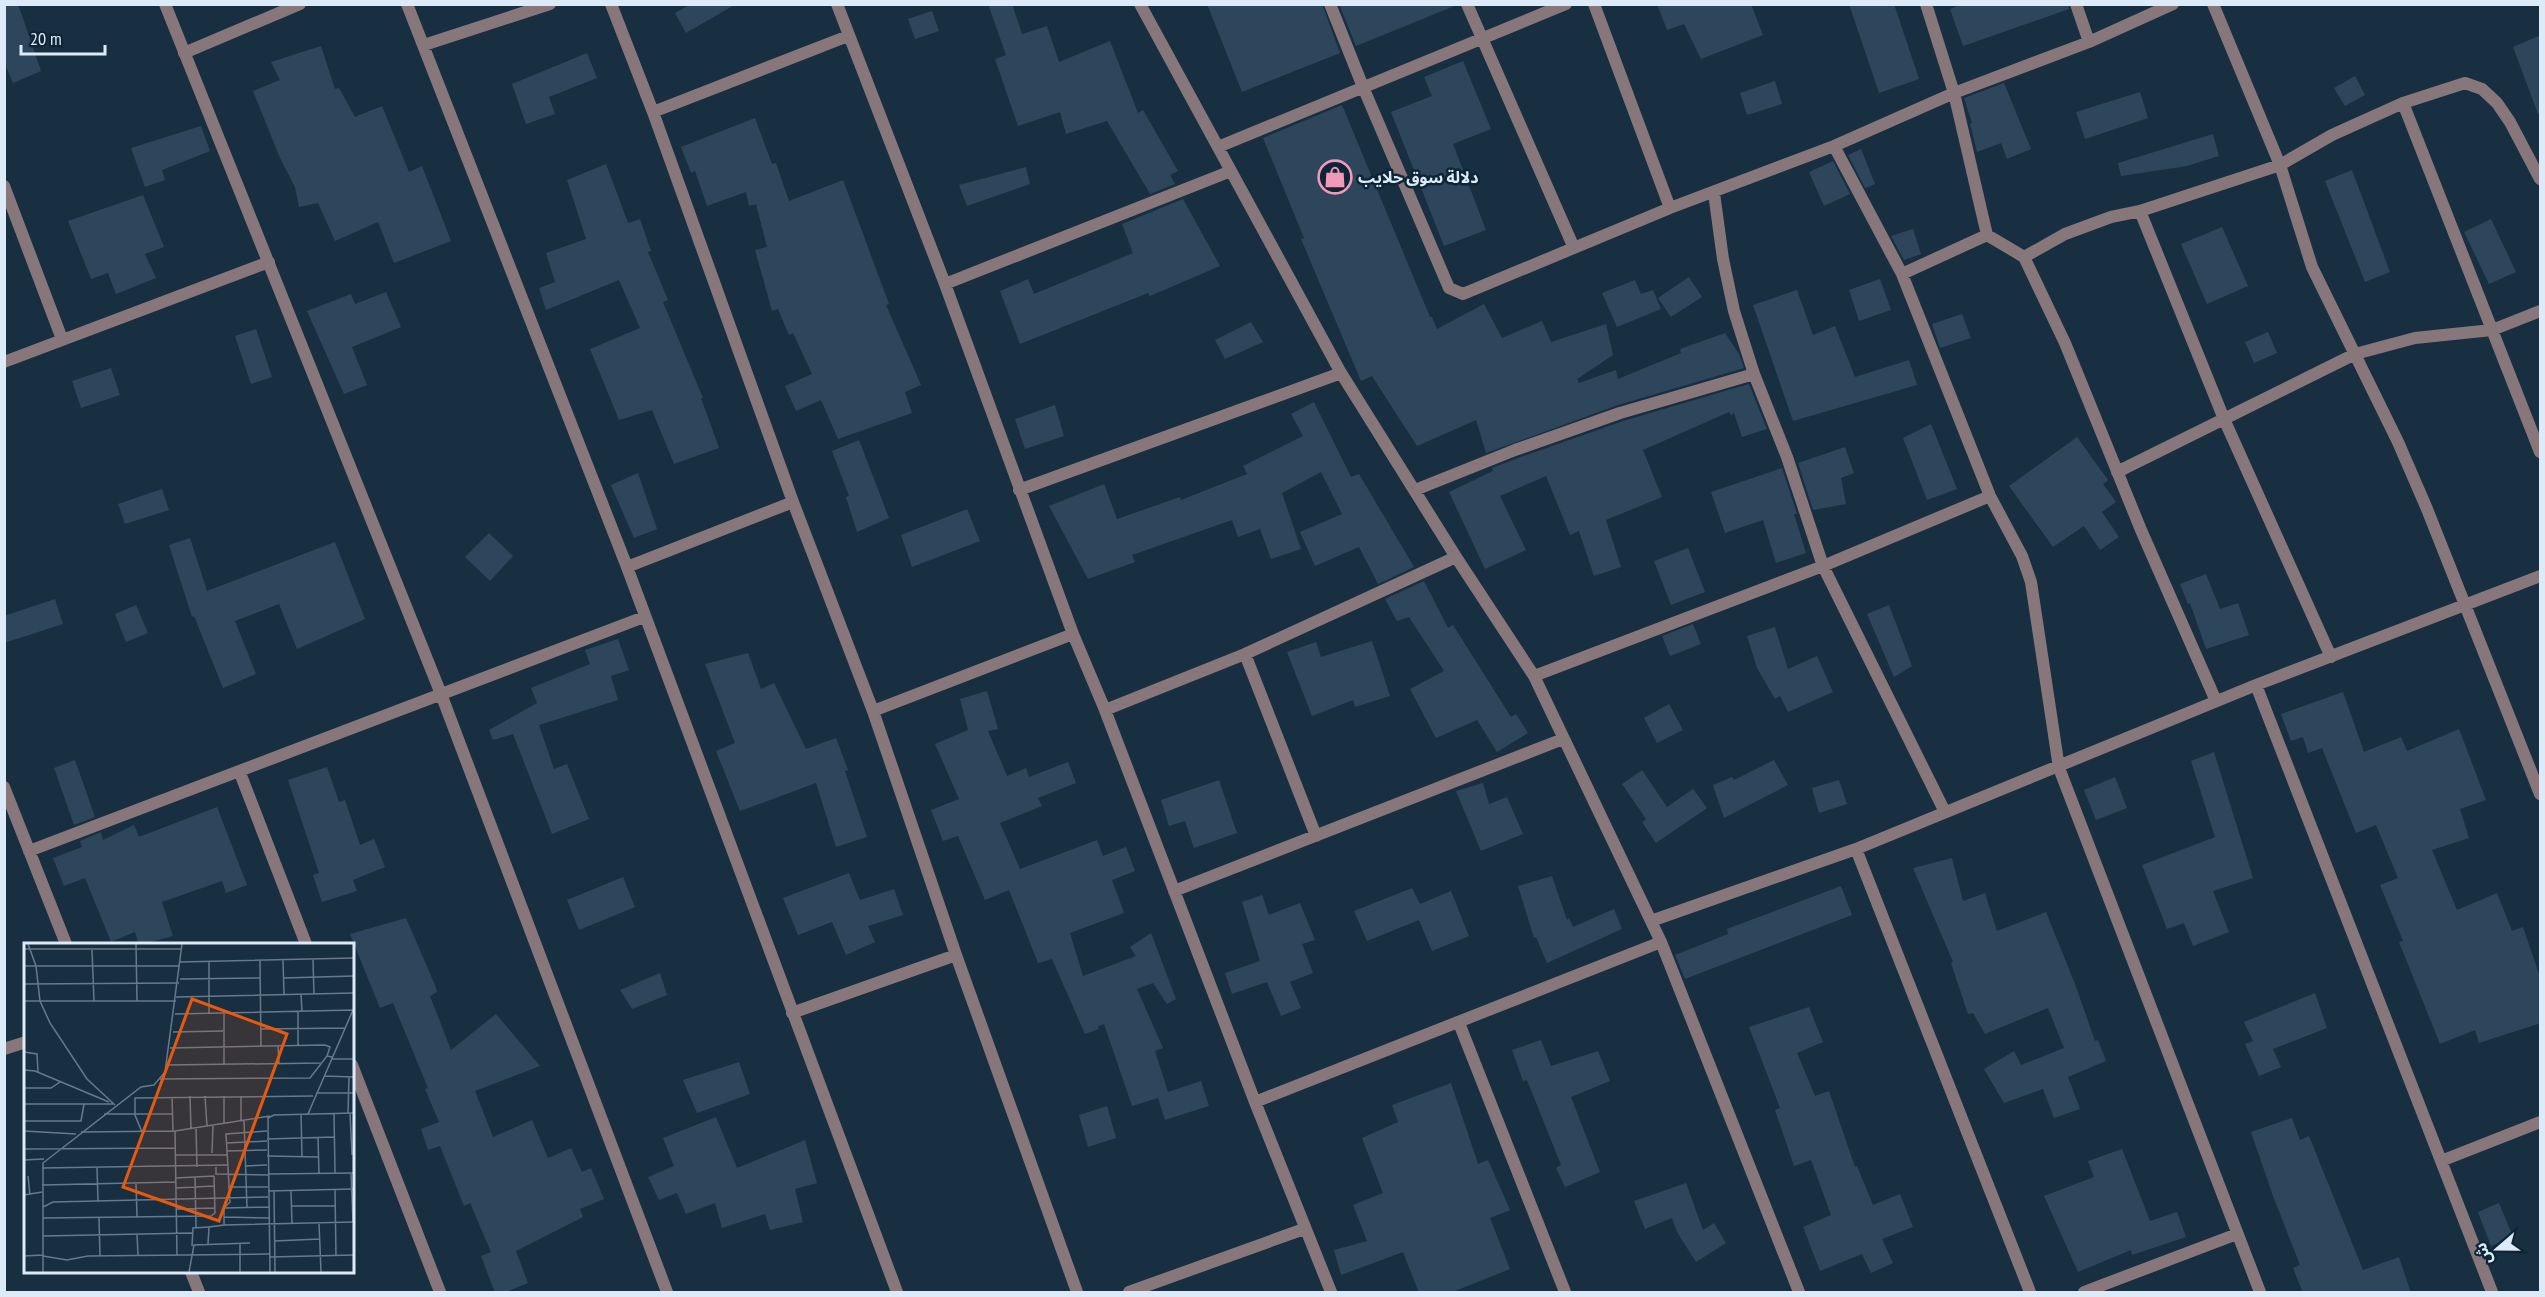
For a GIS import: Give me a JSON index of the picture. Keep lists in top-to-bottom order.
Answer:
{
  "places": {
    "shop": ["دلالة سوق حلايب"]
  },
  "scale_bar": "20 m",
  "north": "left"
}
